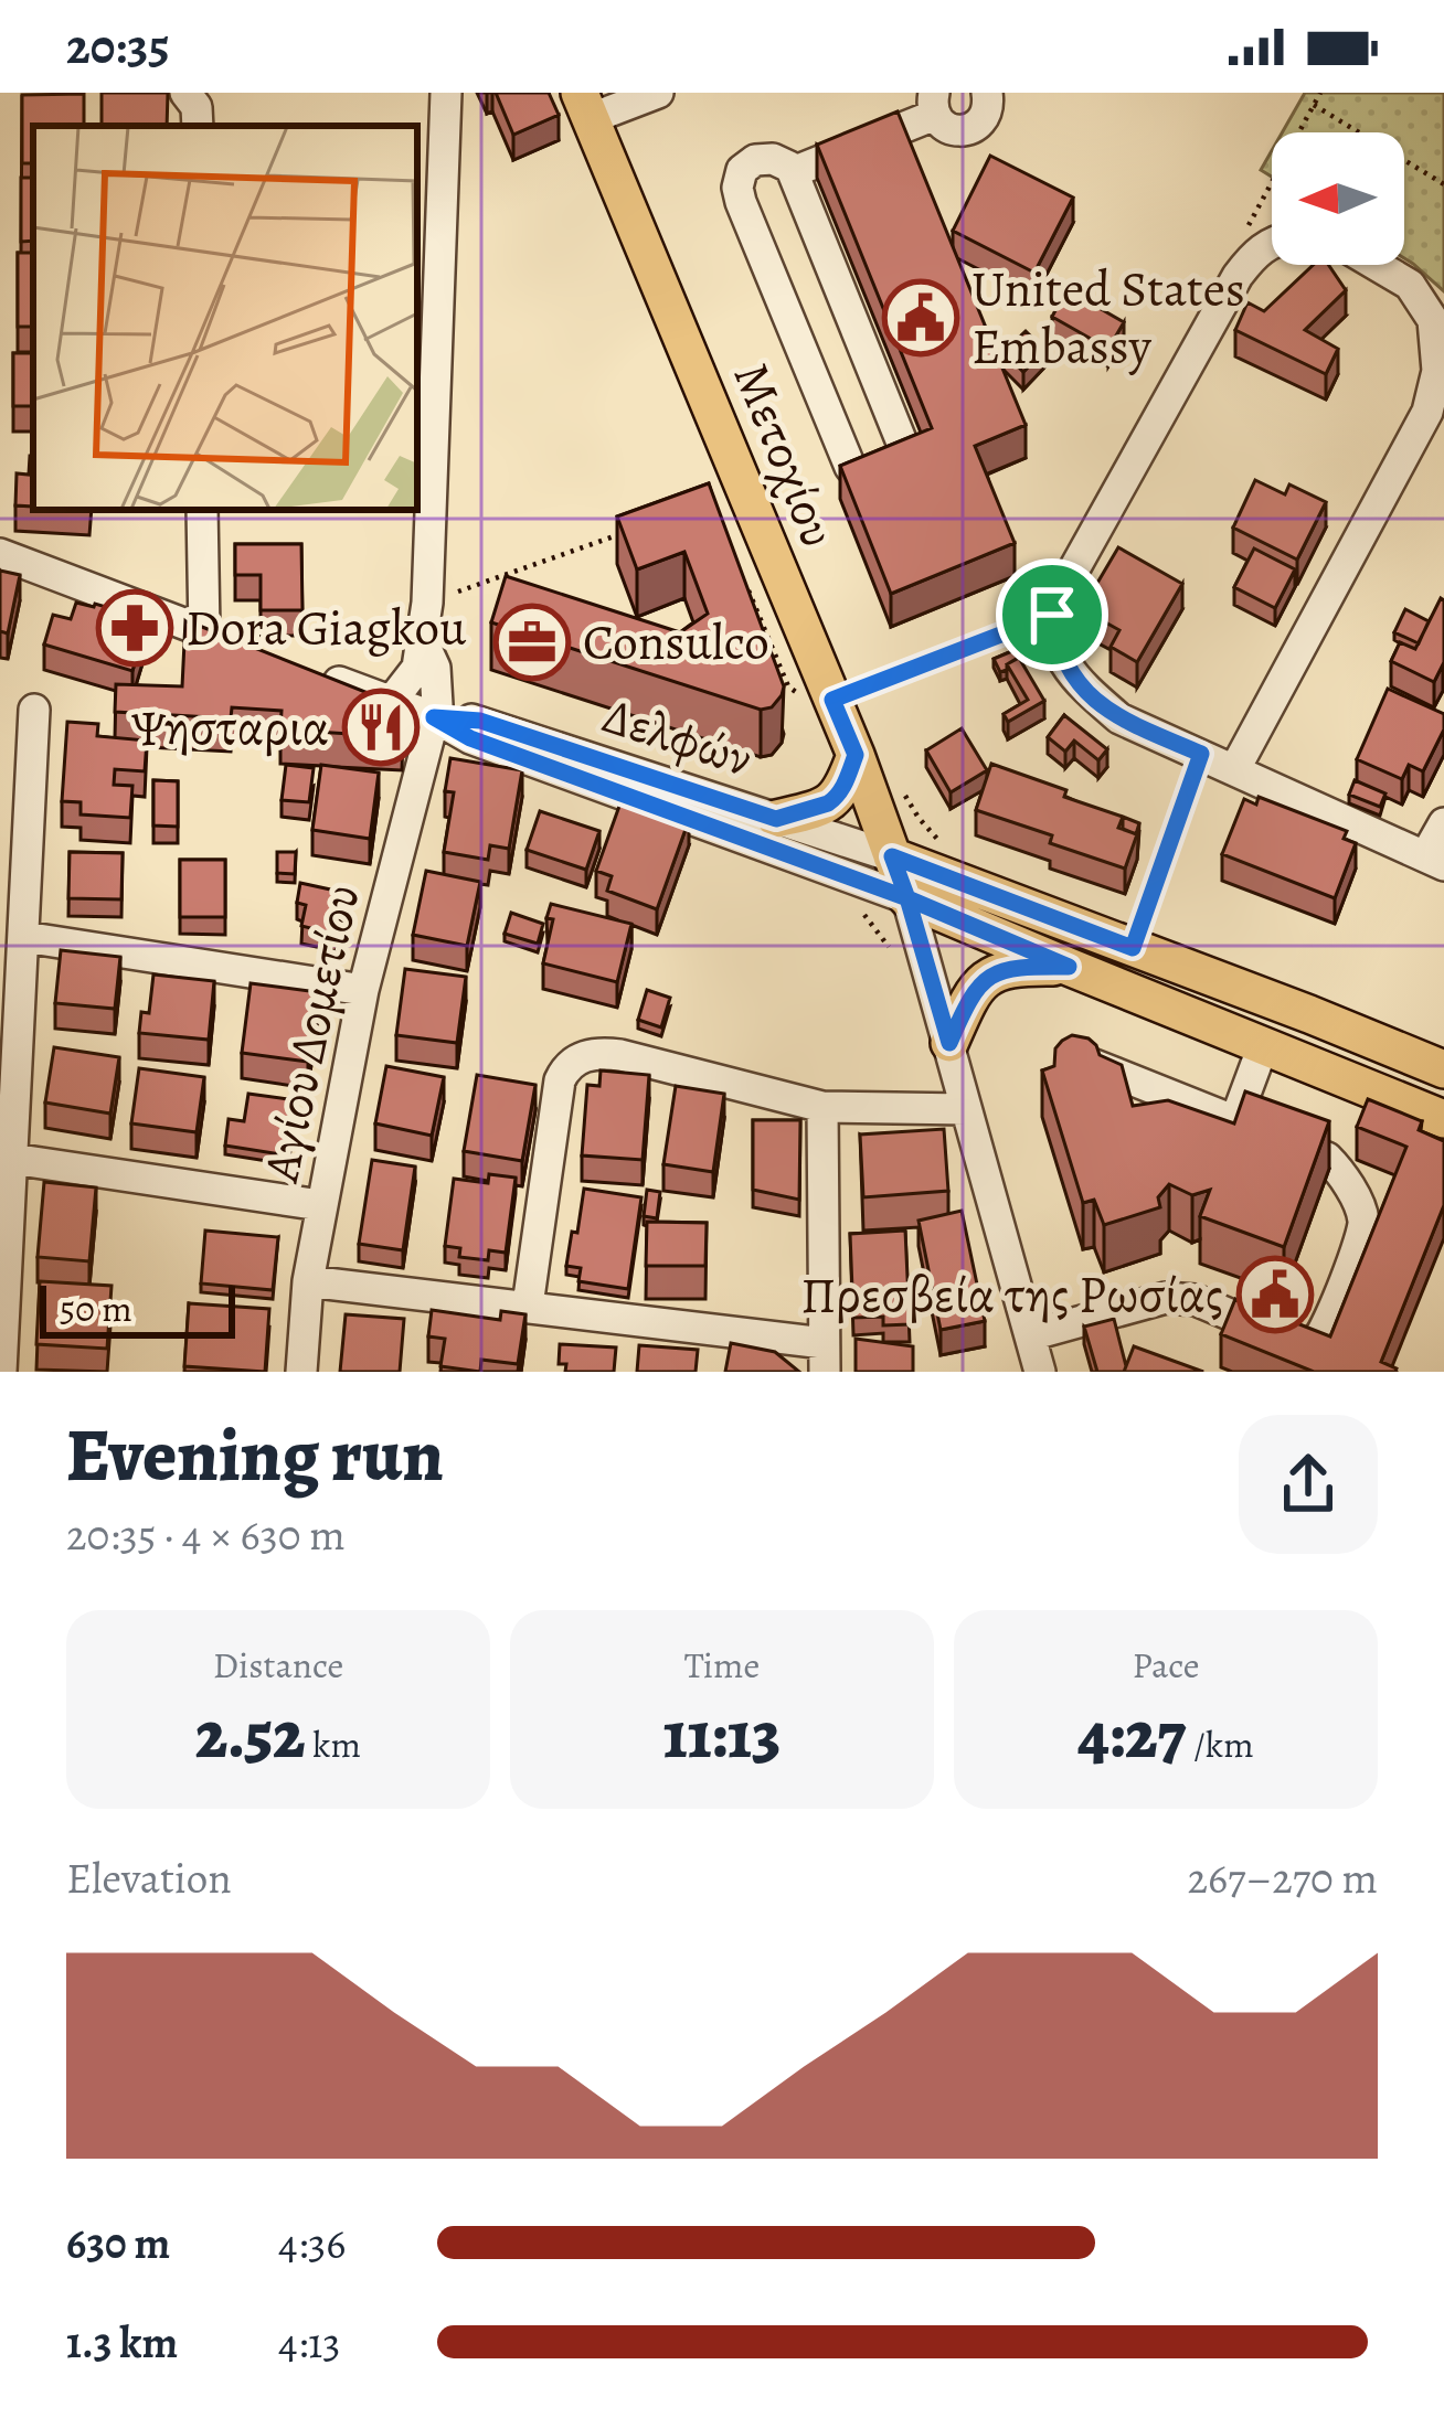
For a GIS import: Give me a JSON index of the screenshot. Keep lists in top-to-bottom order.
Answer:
{
  "streets": {
    "main road": ["Μετοχίου"],
    "street": ["Δελφών", "Αγίου Δομετίου"]
  },
  "crossings": [
    ["Μετοχίου", "Δελφών"],
    ["Δελφών", "Αγίου Δομετίου"]
  ],
  "places": {
    "public building": ["United States Embassy", "Πρεσβεία της Ρωσίας"],
    "pharmacy": ["Dora Giagkou"],
    "office": ["Consulco"],
    "restaurant": ["Ψησταρια"]
  },
  "scale_bar": "50 m",
  "north": "left",
  "page": {
    "status": "20:35",
    "scale": "50 m",
    "heading": ["Evening run", "20:35 · 4 × 630 m"],
    "stats": [
      ["Distance", "2.52 km"],
      ["Time", "11:13"],
      ["Pace", "4:27 /km"]
    ],
    "chart": ["Elevation", "267–270 m"],
    "list": [
      {
        "name": "630 m",
        "note": "4:36"
      },
      {
        "name": "1.3 km",
        "note": "4:13"
      }
    ]
  }
}
